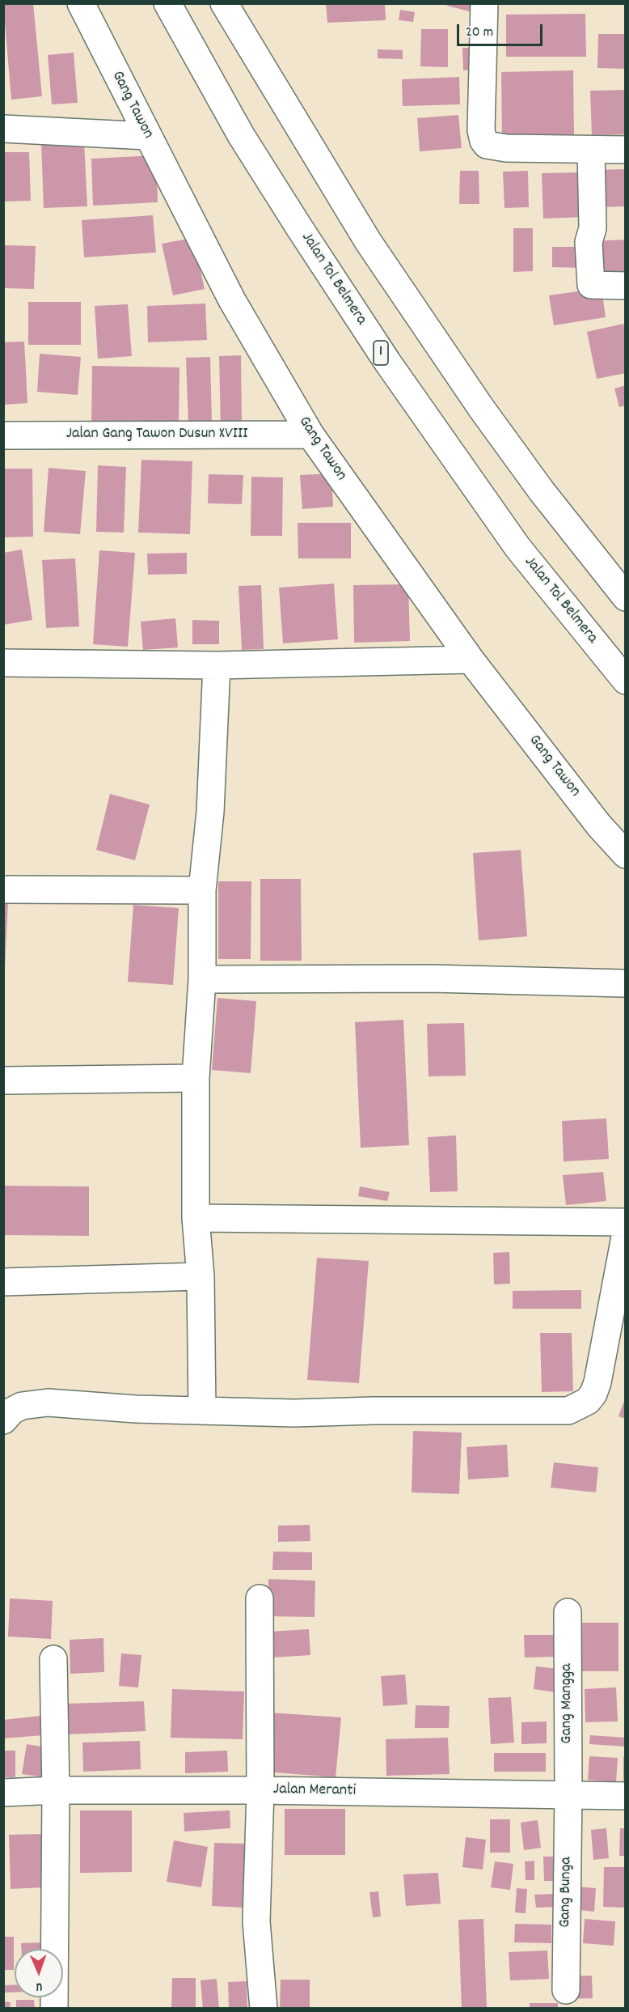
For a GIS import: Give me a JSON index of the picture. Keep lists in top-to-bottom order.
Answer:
{
  "streets": {
    "main road": [
      "Gang Tawon",
      "Jalan Tol Belmera",
      "1",
      "Jalan Gang Tawon Dusun XVIII",
      "Gang Mangga",
      "Jalan Meranti",
      "Gang Bunga"
    ]
  },
  "crossings": [
    ["Gang Tawon", "Jalan Gang Tawon Dusun XVIII"],
    ["Gang Mangga", "Jalan Meranti"],
    ["Gang Mangga", "Gang Bunga"],
    ["Jalan Meranti", "Gang Bunga"]
  ],
  "scale_bar": "20 m",
  "north": "bottom"
}
